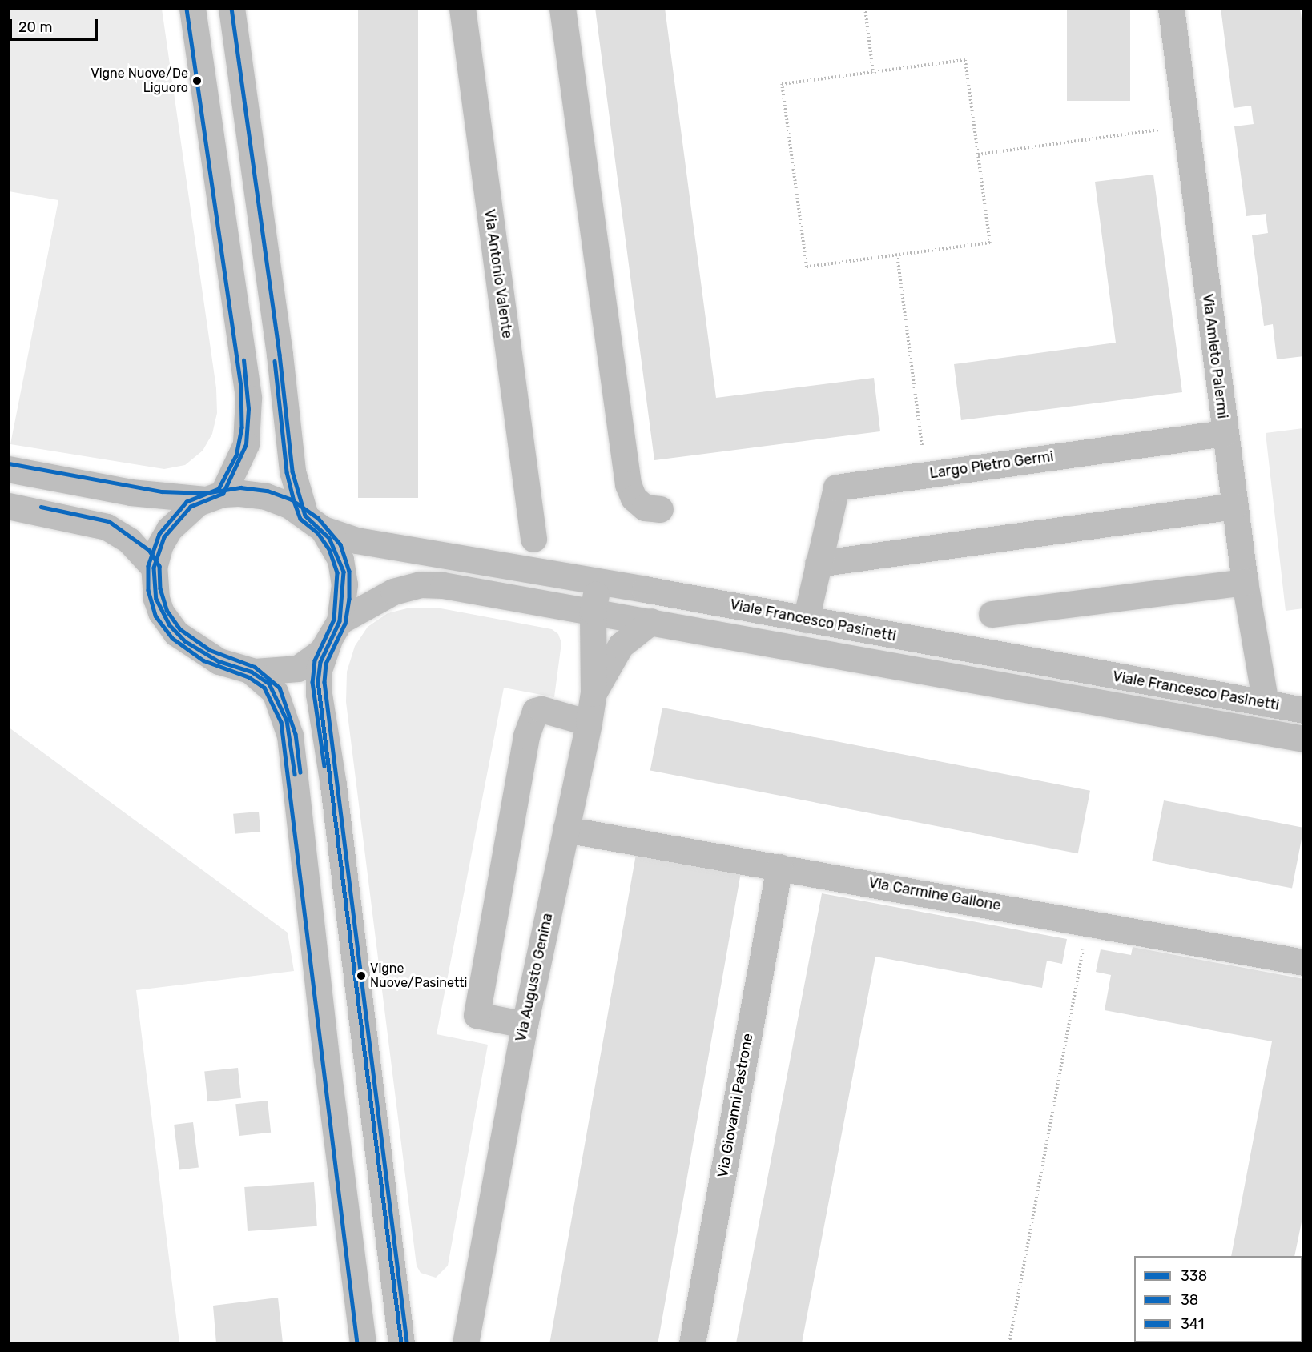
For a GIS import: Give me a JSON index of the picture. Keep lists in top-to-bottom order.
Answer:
{
  "streets": {
    "street": [
      "Via Antonio Valente",
      "Via Amleto Palermi",
      "Largo Pietro Germi",
      "Viale Francesco Pasinetti",
      "Via Carmine Gallone",
      "Via Augusto Genina",
      "Via Giovanni Pastrone"
    ]
  },
  "crossings": [
    ["Via Amleto Palermi", "Largo Pietro Germi"],
    ["Via Amleto Palermi", "Viale Francesco Pasinetti"],
    ["Largo Pietro Germi", "Viale Francesco Pasinetti"],
    ["Viale Francesco Pasinetti", "Via Augusto Genina"],
    ["Via Carmine Gallone", "Via Augusto Genina"],
    ["Via Carmine Gallone", "Via Giovanni Pastrone"]
  ],
  "places": ["Vigne Nuove/De Liguoro", "Vigne Nuove/Pasinetti"],
  "lines": ["transit line 338", "transit line 38", "transit line 341"],
  "legend": ["338", "38", "341"],
  "scale_bar": "20 m"
}
